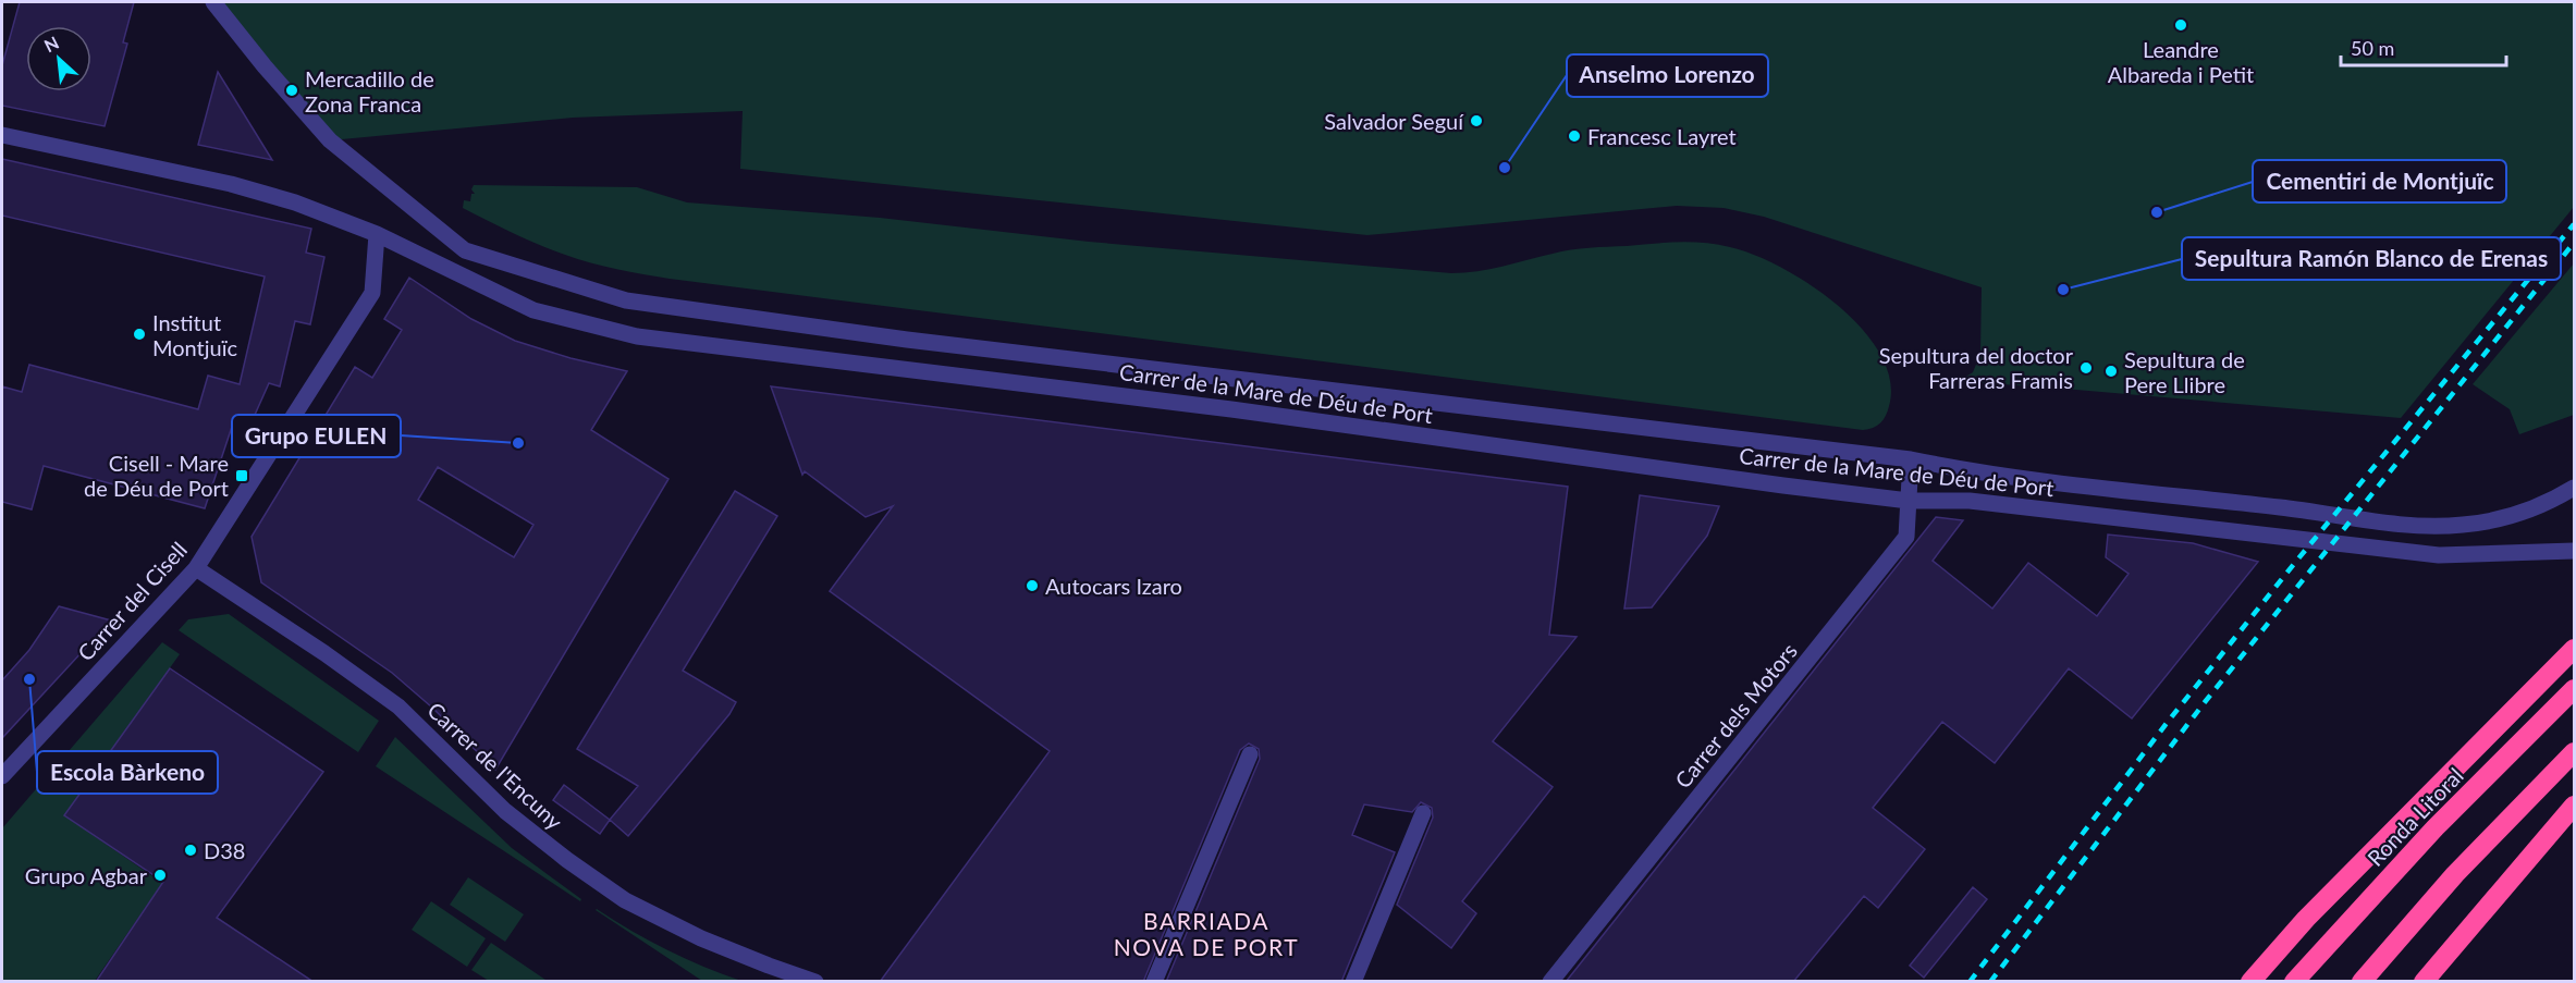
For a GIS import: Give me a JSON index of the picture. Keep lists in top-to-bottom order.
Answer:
{
  "streets": {
    "highway": ["Ronda Litoral"],
    "street": [
      "Carrer de la Mare de Déu de Port",
      "Carrer del Cisell",
      "Carrer dels Motors",
      "Carrer de l'Encuny"
    ]
  },
  "crossings": [
    ["Carrer de la Mare de Déu de Port", "Carrer del Cisell"],
    ["Carrer de la Mare de Déu de Port", "Carrer dels Motors"],
    ["Carrer del Cisell", "Carrer de l'Encuny"]
  ],
  "districts": ["BARRIADA NOVA DE PORT"],
  "places": {
    "other": [
      "Leandre Albareda i Petit",
      "Mercadillo de Zona Franca",
      "Salvador Seguí",
      "Francesc Layret",
      "Anselmo Lorenzo",
      "Cementiri de Montjuïc",
      "Sepultura Ramón Blanco de Erenas",
      "Institut Montjuïc",
      "Sepultura del doctor Farreras Framis",
      "Sepultura de Pere Llibre",
      "Grupo EULEN",
      "Autocars Izaro",
      "Escola Bàrkeno",
      "D38",
      "Grupo Agbar"
    ],
    "transit": ["Cisell - Mare de Déu de Port"]
  },
  "scale_bar": "50 m",
  "north": "top left"
}
